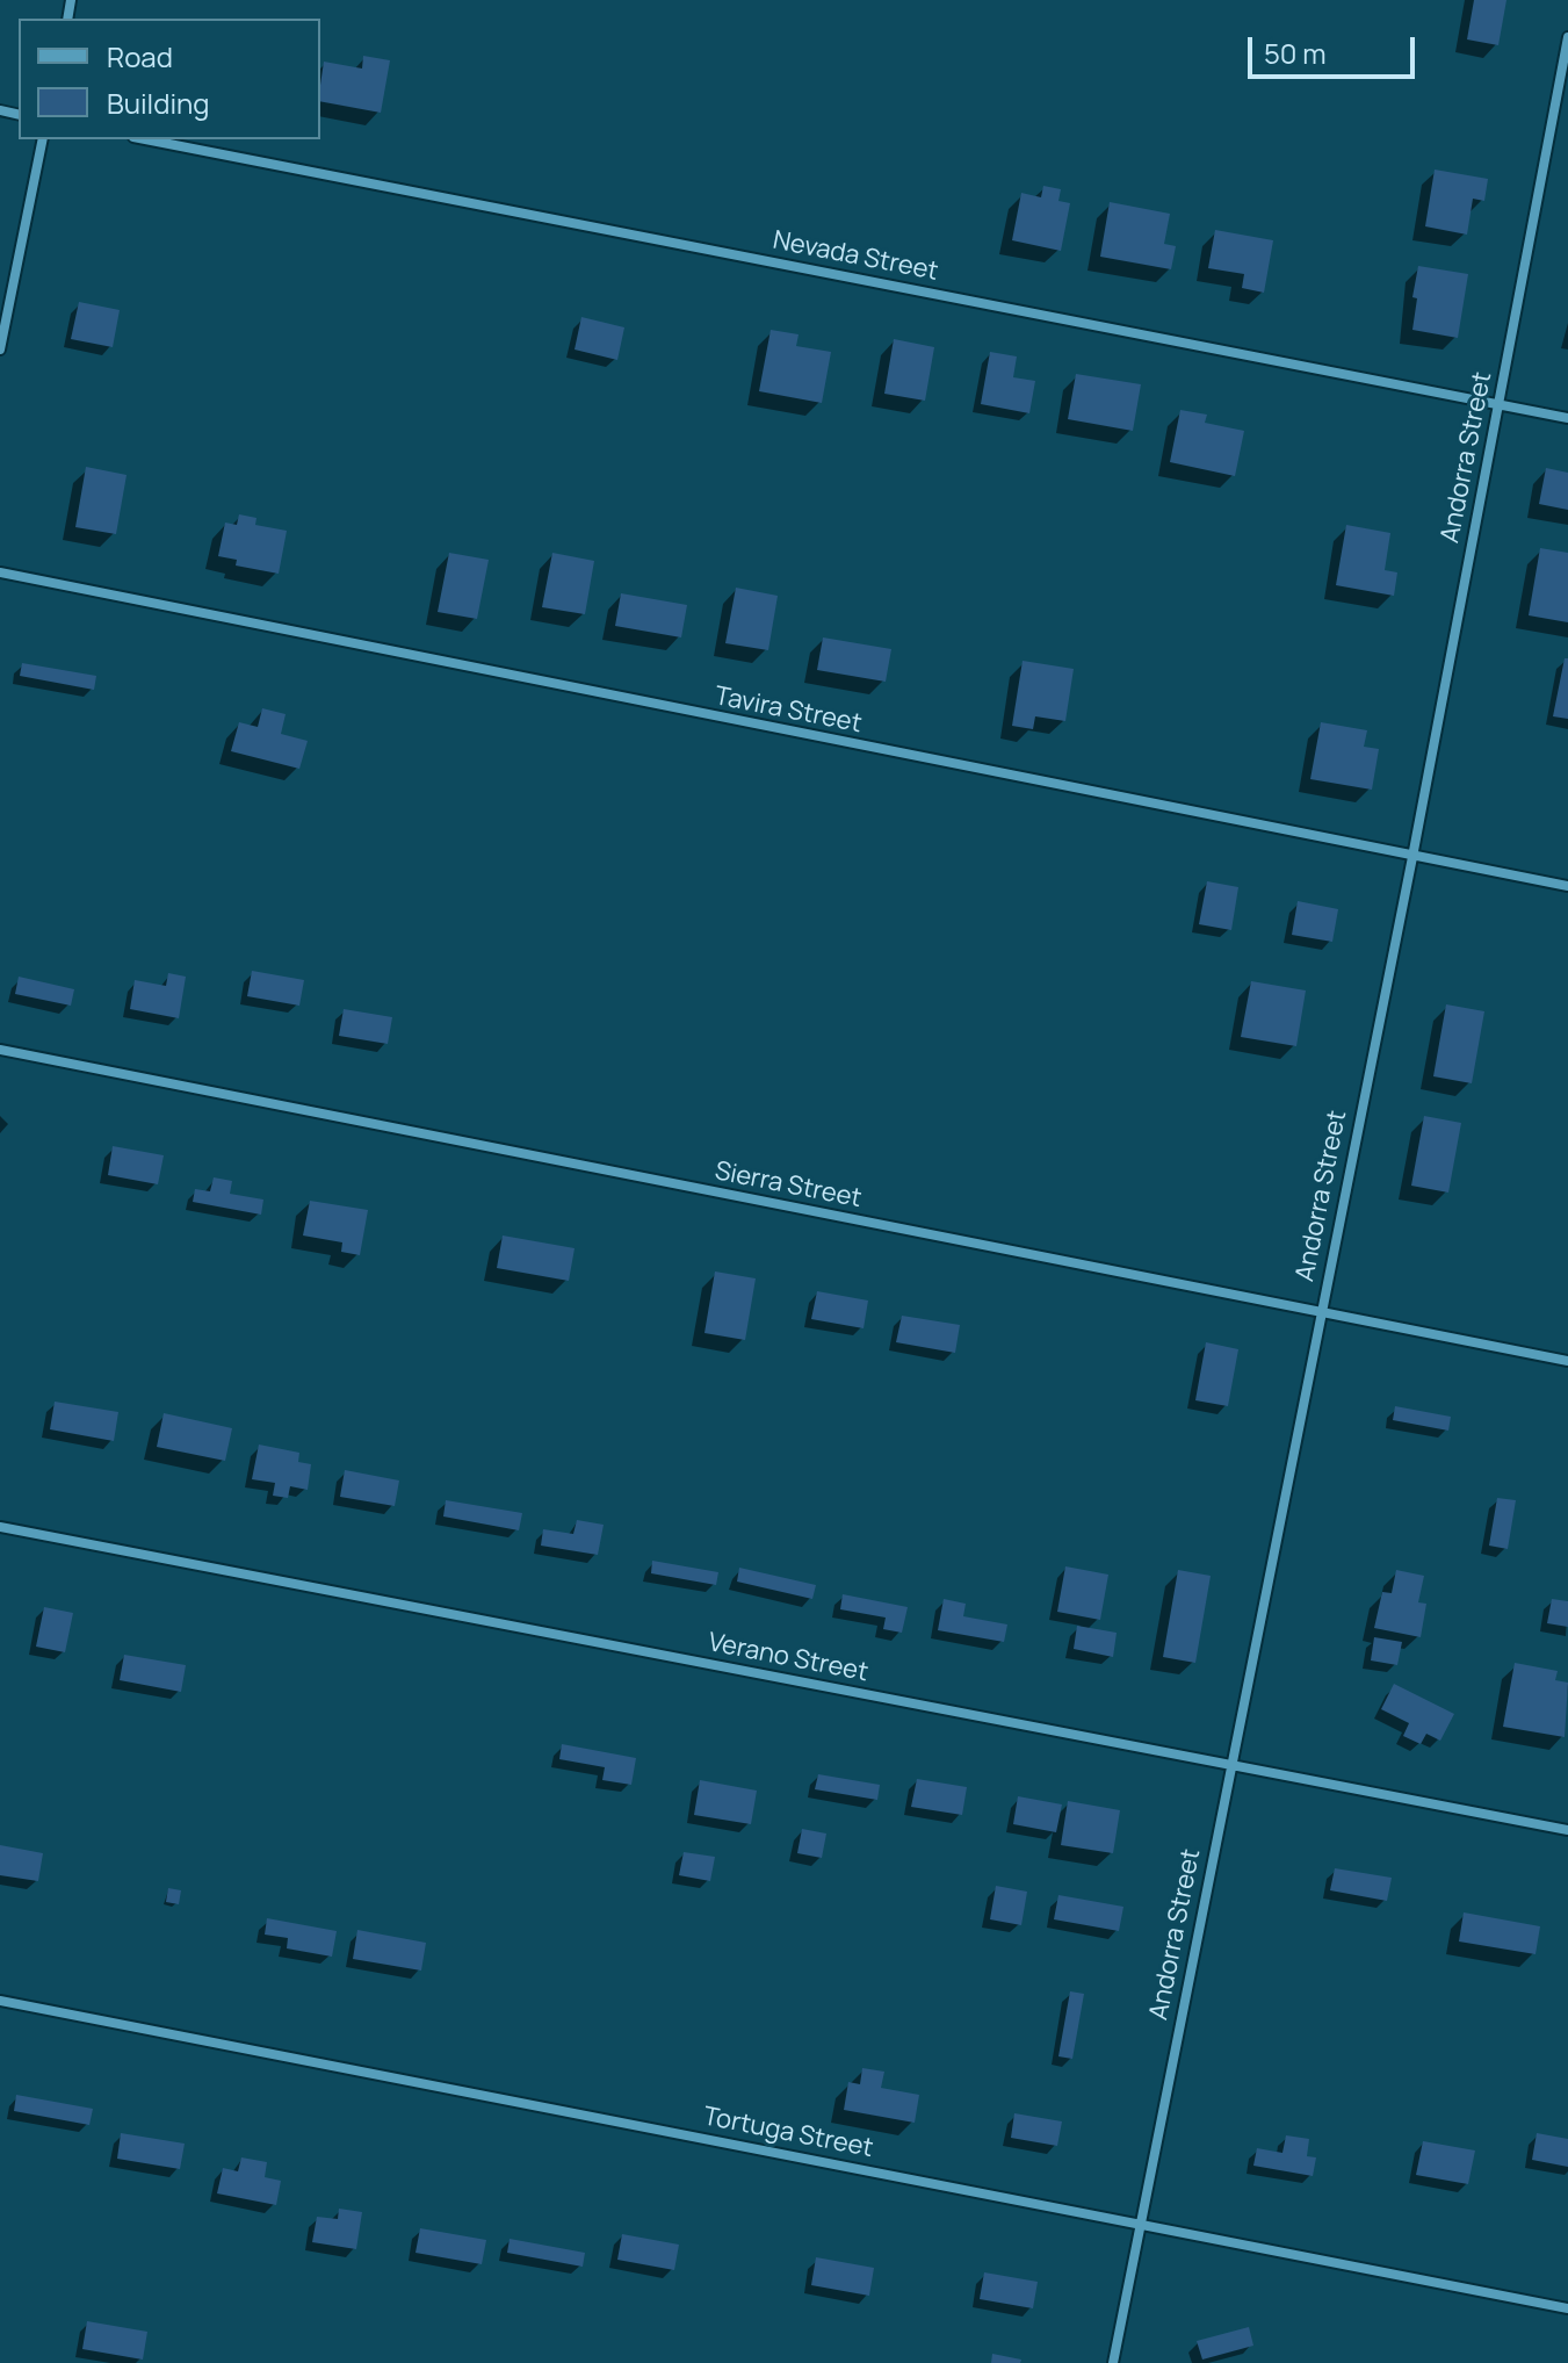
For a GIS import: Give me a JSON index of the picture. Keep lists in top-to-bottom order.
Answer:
{
  "streets": {
    "street": [
      "Nevada Street",
      "Andorra Street",
      "Tavira Street",
      "Sierra Street",
      "Verano Street",
      "Tortuga Street"
    ]
  },
  "crossings": [
    ["Nevada Street", "Andorra Street"],
    ["Andorra Street", "Tavira Street"],
    ["Andorra Street", "Sierra Street"],
    ["Andorra Street", "Verano Street"],
    ["Andorra Street", "Tortuga Street"]
  ],
  "legend": ["Road", "Building"],
  "scale_bar": "50 m"
}
